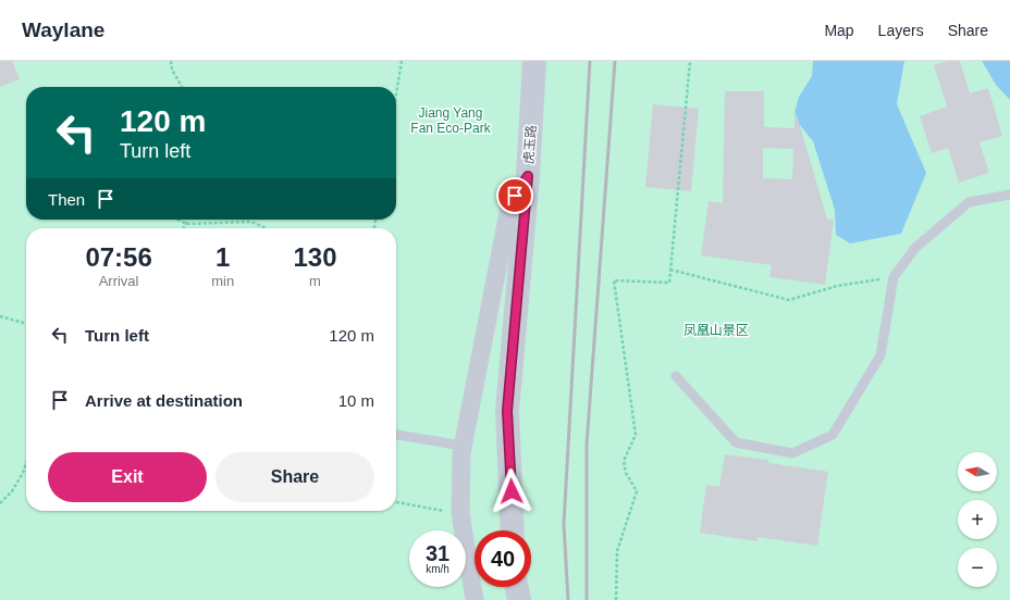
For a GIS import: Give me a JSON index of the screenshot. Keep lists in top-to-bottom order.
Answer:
{
  "streets": {
    "street": ["虎玉路"]
  },
  "parks": ["Jiang Yang Fan Eco-Park", "凤凰山景区"],
  "north": "left",
  "page": {
    "header": "Waylane",
    "nav": ["Map", "Layers", "Share"],
    "turn": ["120 m", "Turn left"],
    "then": "Then",
    "eta": [
      "07:56",
      "Arrival",
      "1",
      "min",
      "130",
      "m"
    ],
    "list": [
      {
        "name": "Turn left",
        "value": "120 m"
      },
      {
        "name": "Arrive at destination",
        "value": "10 m"
      }
    ],
    "buttons": ["Exit", "Share"],
    "map_buttons": ["+", "−"],
    "speed": "31 km/h",
    "limit": "40"
  }
}
